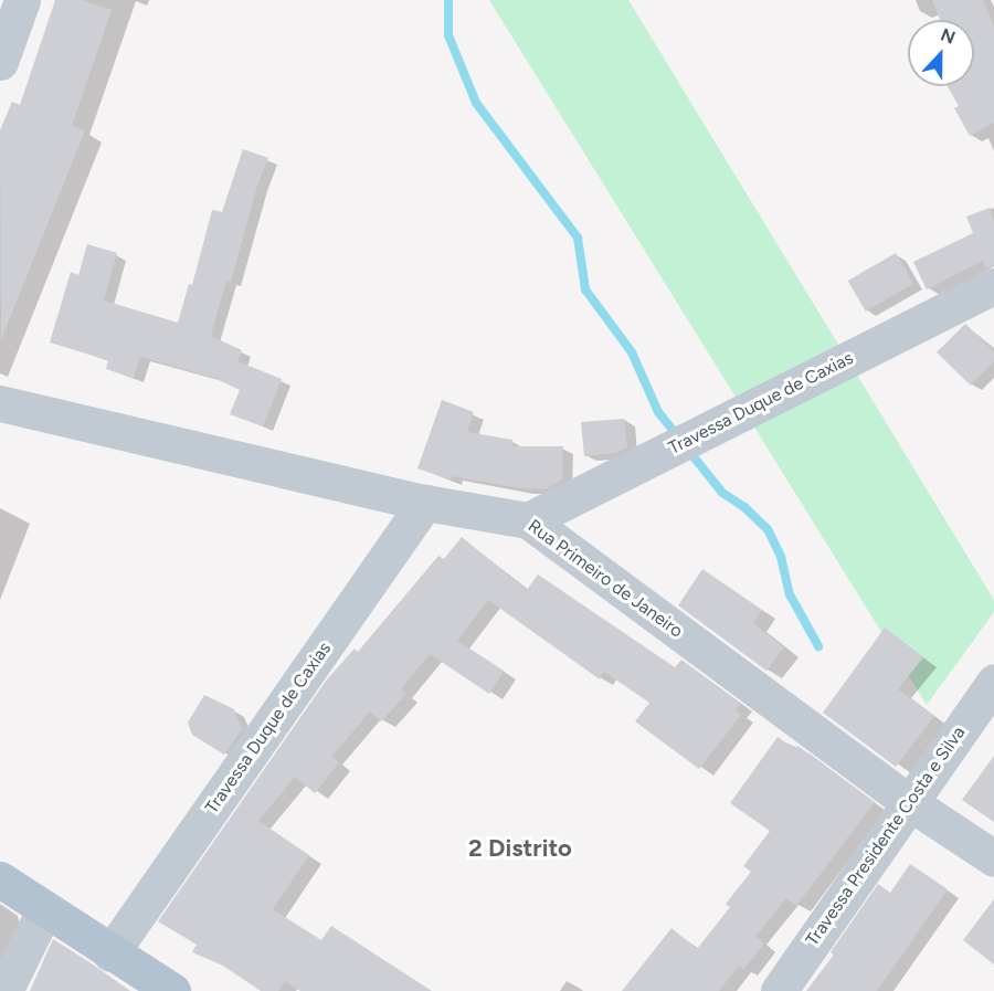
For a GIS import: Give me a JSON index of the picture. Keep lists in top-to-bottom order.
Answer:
{
  "streets": {
    "street": ["Travessa Duque de Caxias", "Rua Primeiro de Janeiro", "Travessa Presidente Costa e Silva"]
  },
  "crossings": [
    ["Travessa Duque de Caxias", "Rua Primeiro de Janeiro"],
    ["Rua Primeiro de Janeiro", "Travessa Presidente Costa e Silva"]
  ],
  "districts": ["2 Distrito"],
  "north": "top"
}
